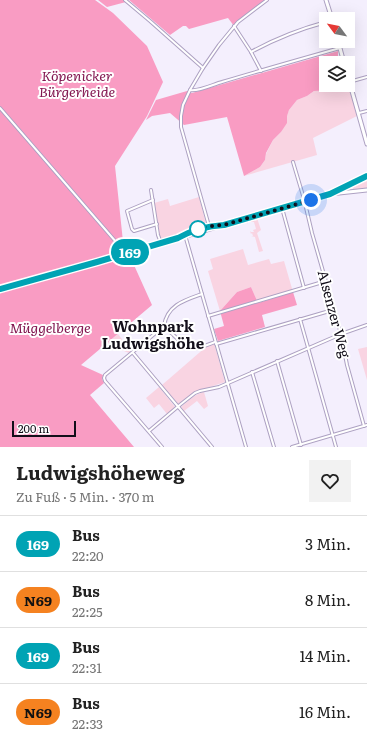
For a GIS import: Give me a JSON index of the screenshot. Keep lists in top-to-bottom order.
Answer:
{
  "streets": {
    "street": ["Alsenzer Weg"]
  },
  "districts": ["Wohnpark Ludwigshöhe"],
  "parks": ["Köpenicker Bürgerheide", "Müggelberge"],
  "lines": ["bus line 169"],
  "scale_bar": "200 m",
  "north": "top left",
  "page": {
    "on_map": "169",
    "scale": "200 m",
    "heading": ["Ludwigshöheweg", "Zu Fuß · 5 Min. · 370 m"],
    "list": [
      {
        "mark": "169",
        "name": "Bus",
        "note": "22:20",
        "value": "3 Min."
      },
      {
        "mark": "N69",
        "name": "Bus",
        "note": "22:25",
        "value": "8 Min."
      },
      {
        "mark": "169",
        "name": "Bus",
        "note": "22:31",
        "value": "14 Min."
      },
      {
        "mark": "N69",
        "name": "Bus",
        "note": "22:33",
        "value": "16 Min."
      }
    ]
  }
}
